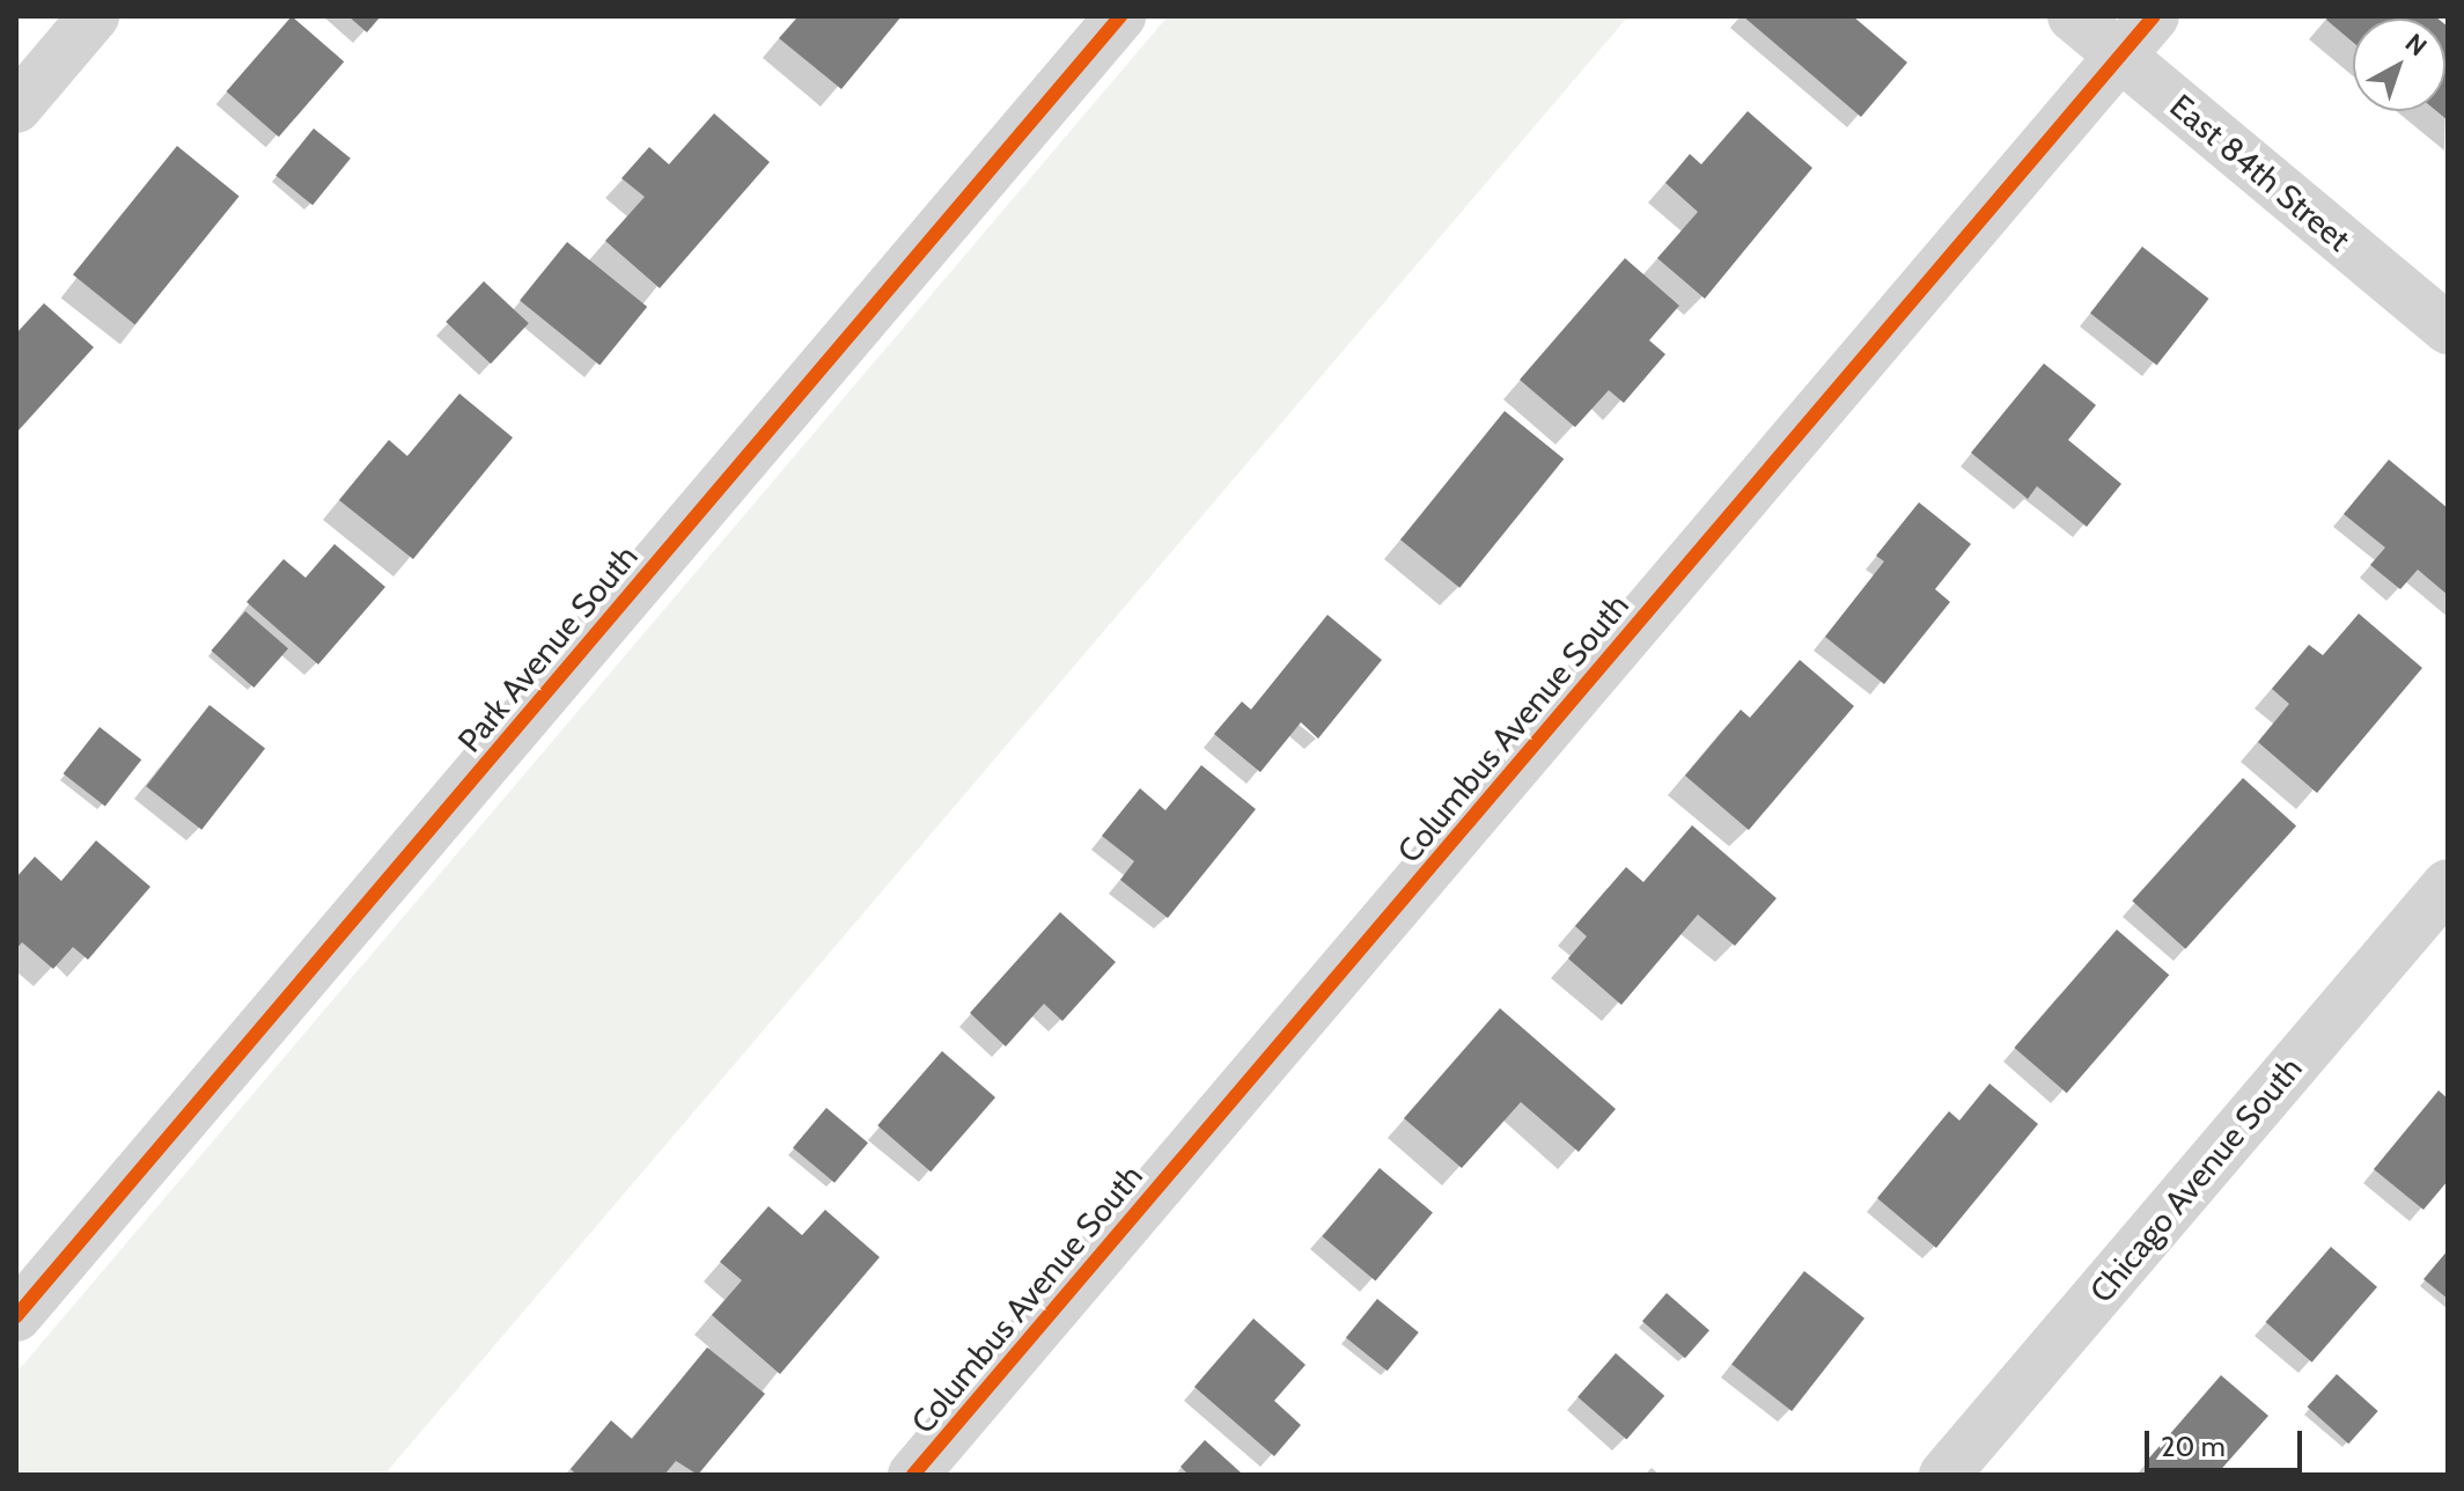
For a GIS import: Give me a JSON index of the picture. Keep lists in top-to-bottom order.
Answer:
{
  "streets": {
    "street": [
      "East 84th Street",
      "Park Avenue South",
      "Columbus Avenue South",
      "Chicago Avenue South"
    ]
  },
  "crossings": [
    ["East 84th Street", "Columbus Avenue South"]
  ],
  "scale_bar": "20 m",
  "north": "top right"
}
